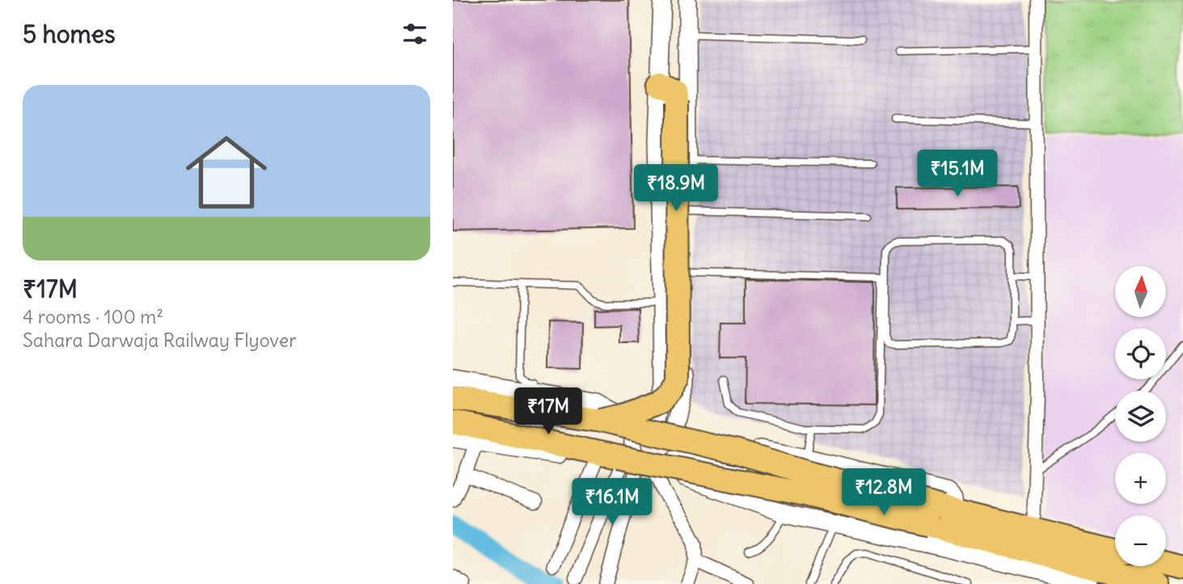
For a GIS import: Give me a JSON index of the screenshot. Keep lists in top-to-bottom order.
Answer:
{
  "north": "top",
  "page": {
    "heading": "5 homes",
    "list": [
      {
        "name": "₹17M",
        "note": "4 rooms · 100 m² · Sahara Darwaja Railway Flyover"
      }
    ],
    "price": [
      "₹15.1M",
      "₹18.9M",
      "₹17M",
      "₹12.8M",
      "₹16.1M"
    ],
    "map_buttons": ["+", "−"]
  }
}
